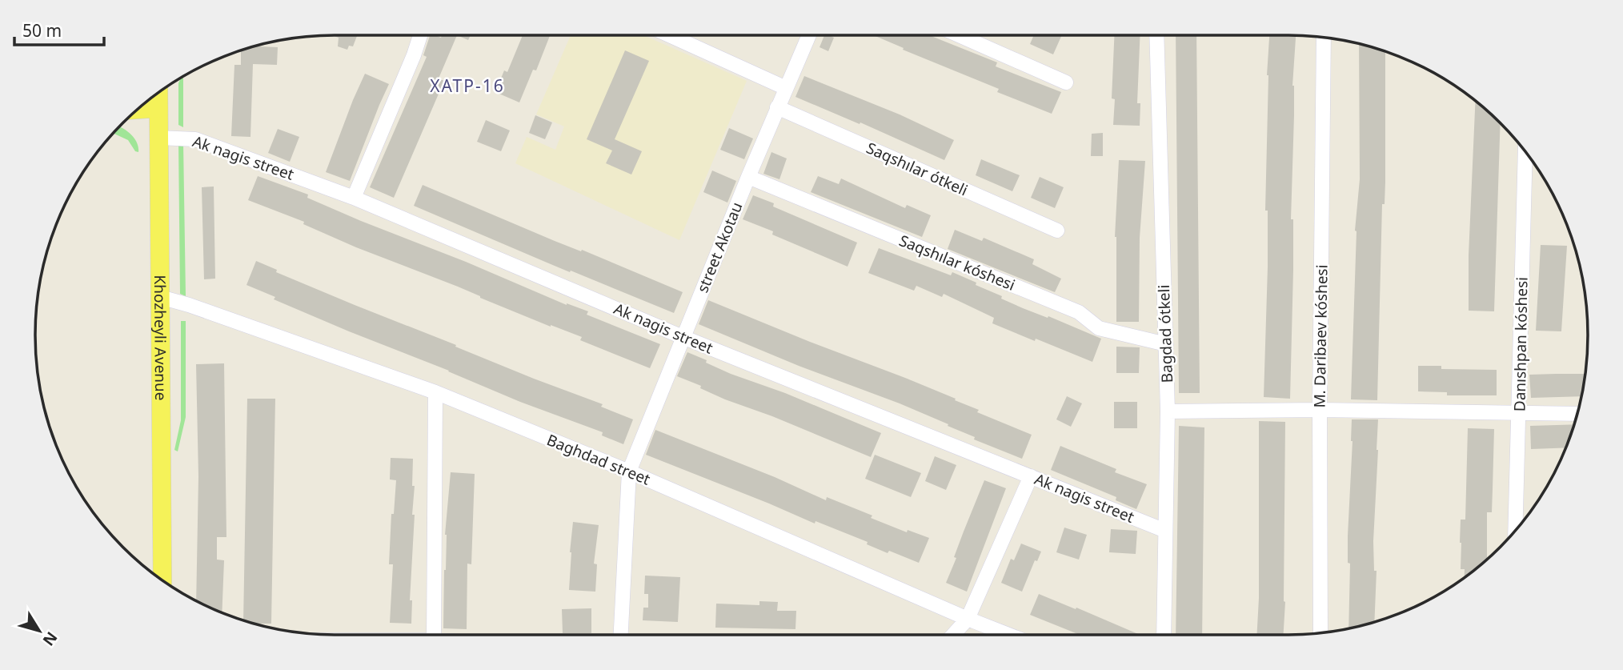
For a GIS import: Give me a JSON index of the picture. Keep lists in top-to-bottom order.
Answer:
{
  "streets": {
    "main road": ["Khozheyli Avenue"],
    "street": [
      "Ak nagis street",
      "Saqshılar ótkeli",
      "street Akotau",
      "Saqshılar kóshesi",
      "Bagdad ótkeli",
      "M. Daribaev kóshesi",
      "Danıshpan kóshesi",
      "Baghdad street"
    ]
  },
  "crossings": [
    ["Ak nagis street", "street Akotau"],
    ["Ak nagis street", "Bagdad ótkeli"],
    ["Ak nagis street", "Khozheyli Avenue"],
    ["Saqshılar ótkeli", "street Akotau"],
    ["street Akotau", "Saqshılar kóshesi"],
    ["street Akotau", "Baghdad street"],
    ["Saqshılar kóshesi", "Bagdad ótkeli"],
    ["Khozheyli Avenue", "Baghdad street"]
  ],
  "districts": ["XATP-16"],
  "scale_bar": "50 m",
  "north": "bottom right"
}
